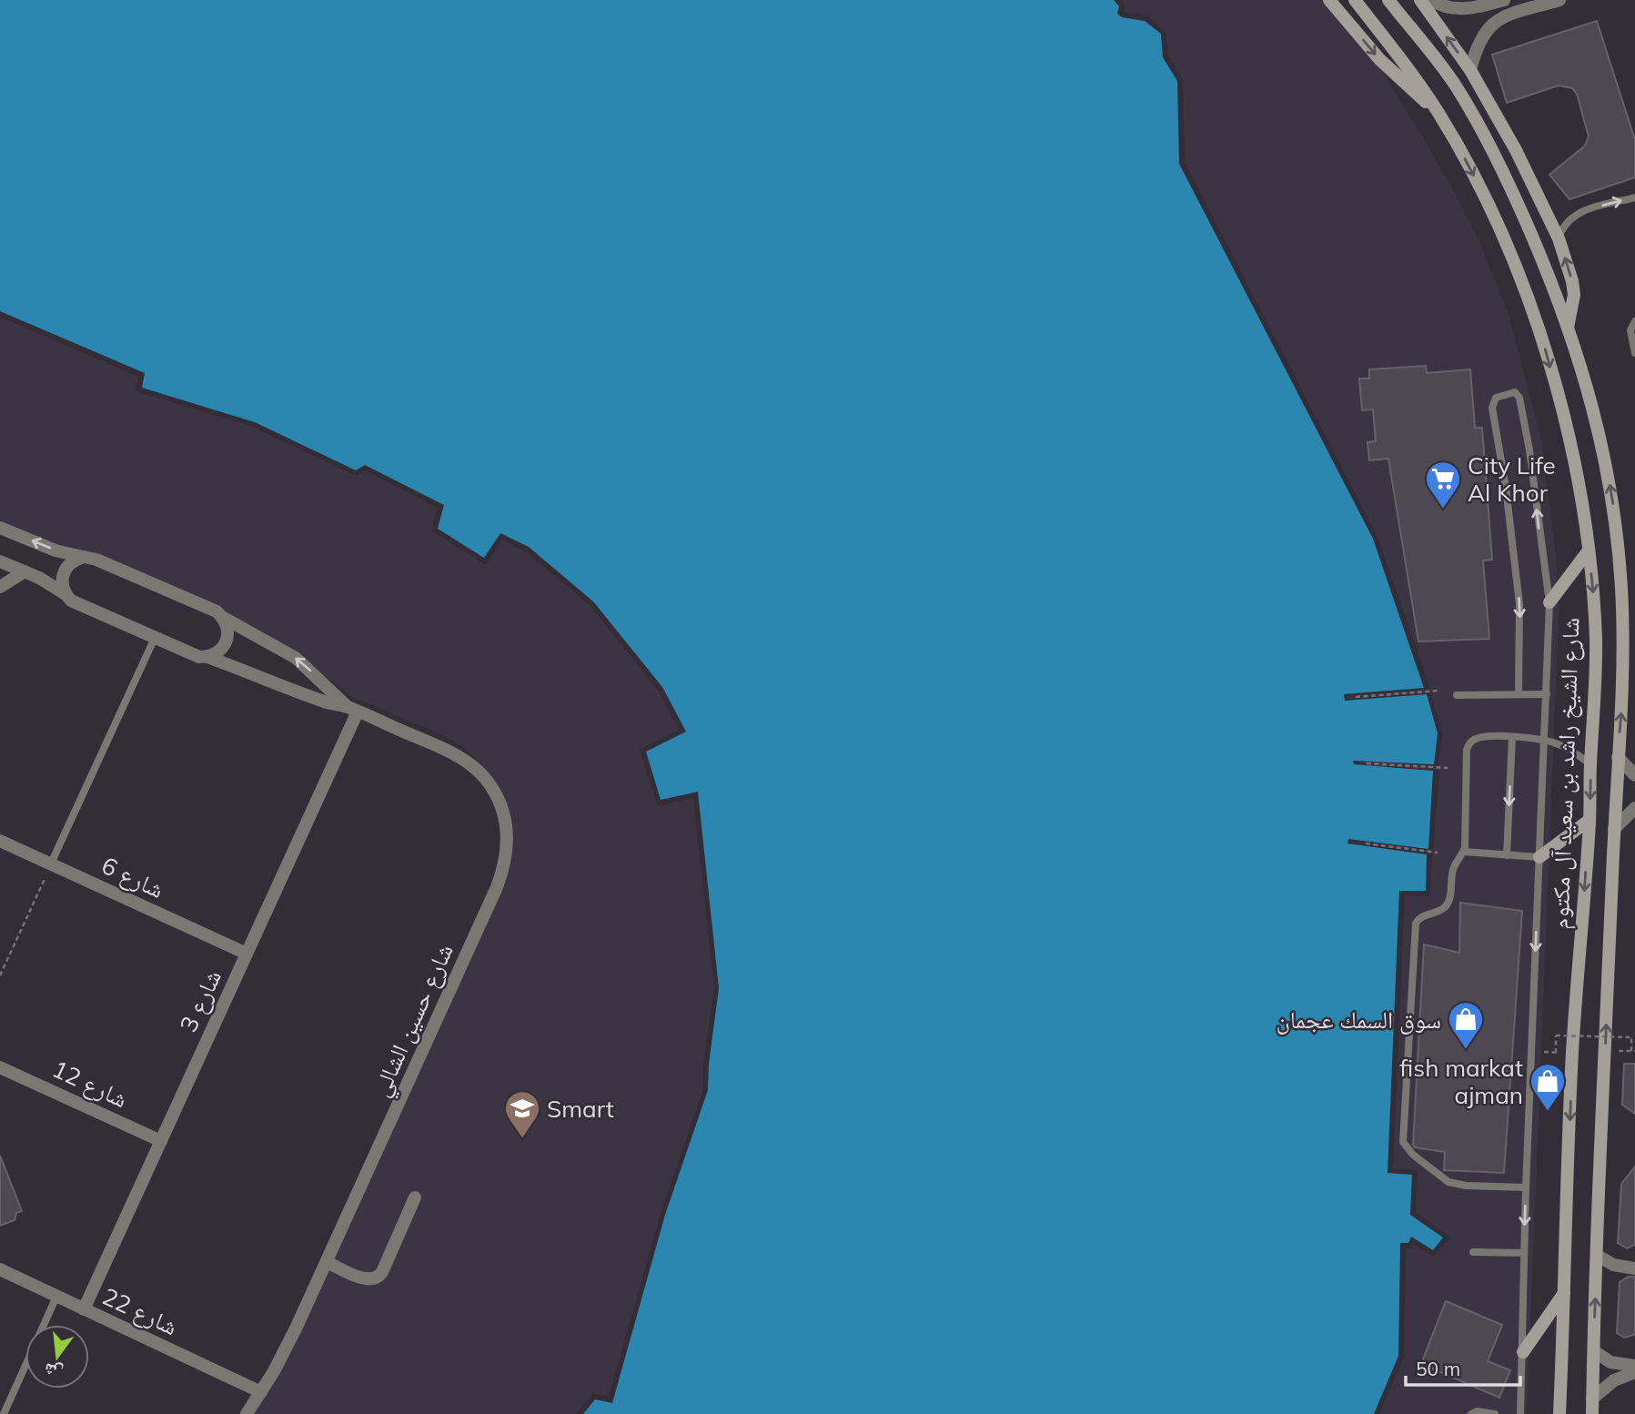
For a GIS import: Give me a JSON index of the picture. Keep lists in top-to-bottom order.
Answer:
{
  "streets": {
    "main road": ["شارع الشيخ راشد بن سعيد آل مكتوم"],
    "street": [
      "شارع 6",
      "شارع 3",
      "شارع حسين الشالي",
      "شارع 12",
      "شارع 22"
    ]
  },
  "crossings": [
    ["شارع 6", "شارع 3"],
    ["شارع 3", "شارع حسين الشالي"],
    ["شارع 3", "شارع 12"],
    ["شارع 3", "شارع 22"],
    ["شارع حسين الشالي", "شارع 22"]
  ],
  "places": {
    "supermarket": ["City Life Al Khor"],
    "shop": ["سوق السمك عجمان", "fish markat ajman"],
    "school or university": ["Smart"]
  },
  "scale_bar": "50 m",
  "north": "bottom"
}
